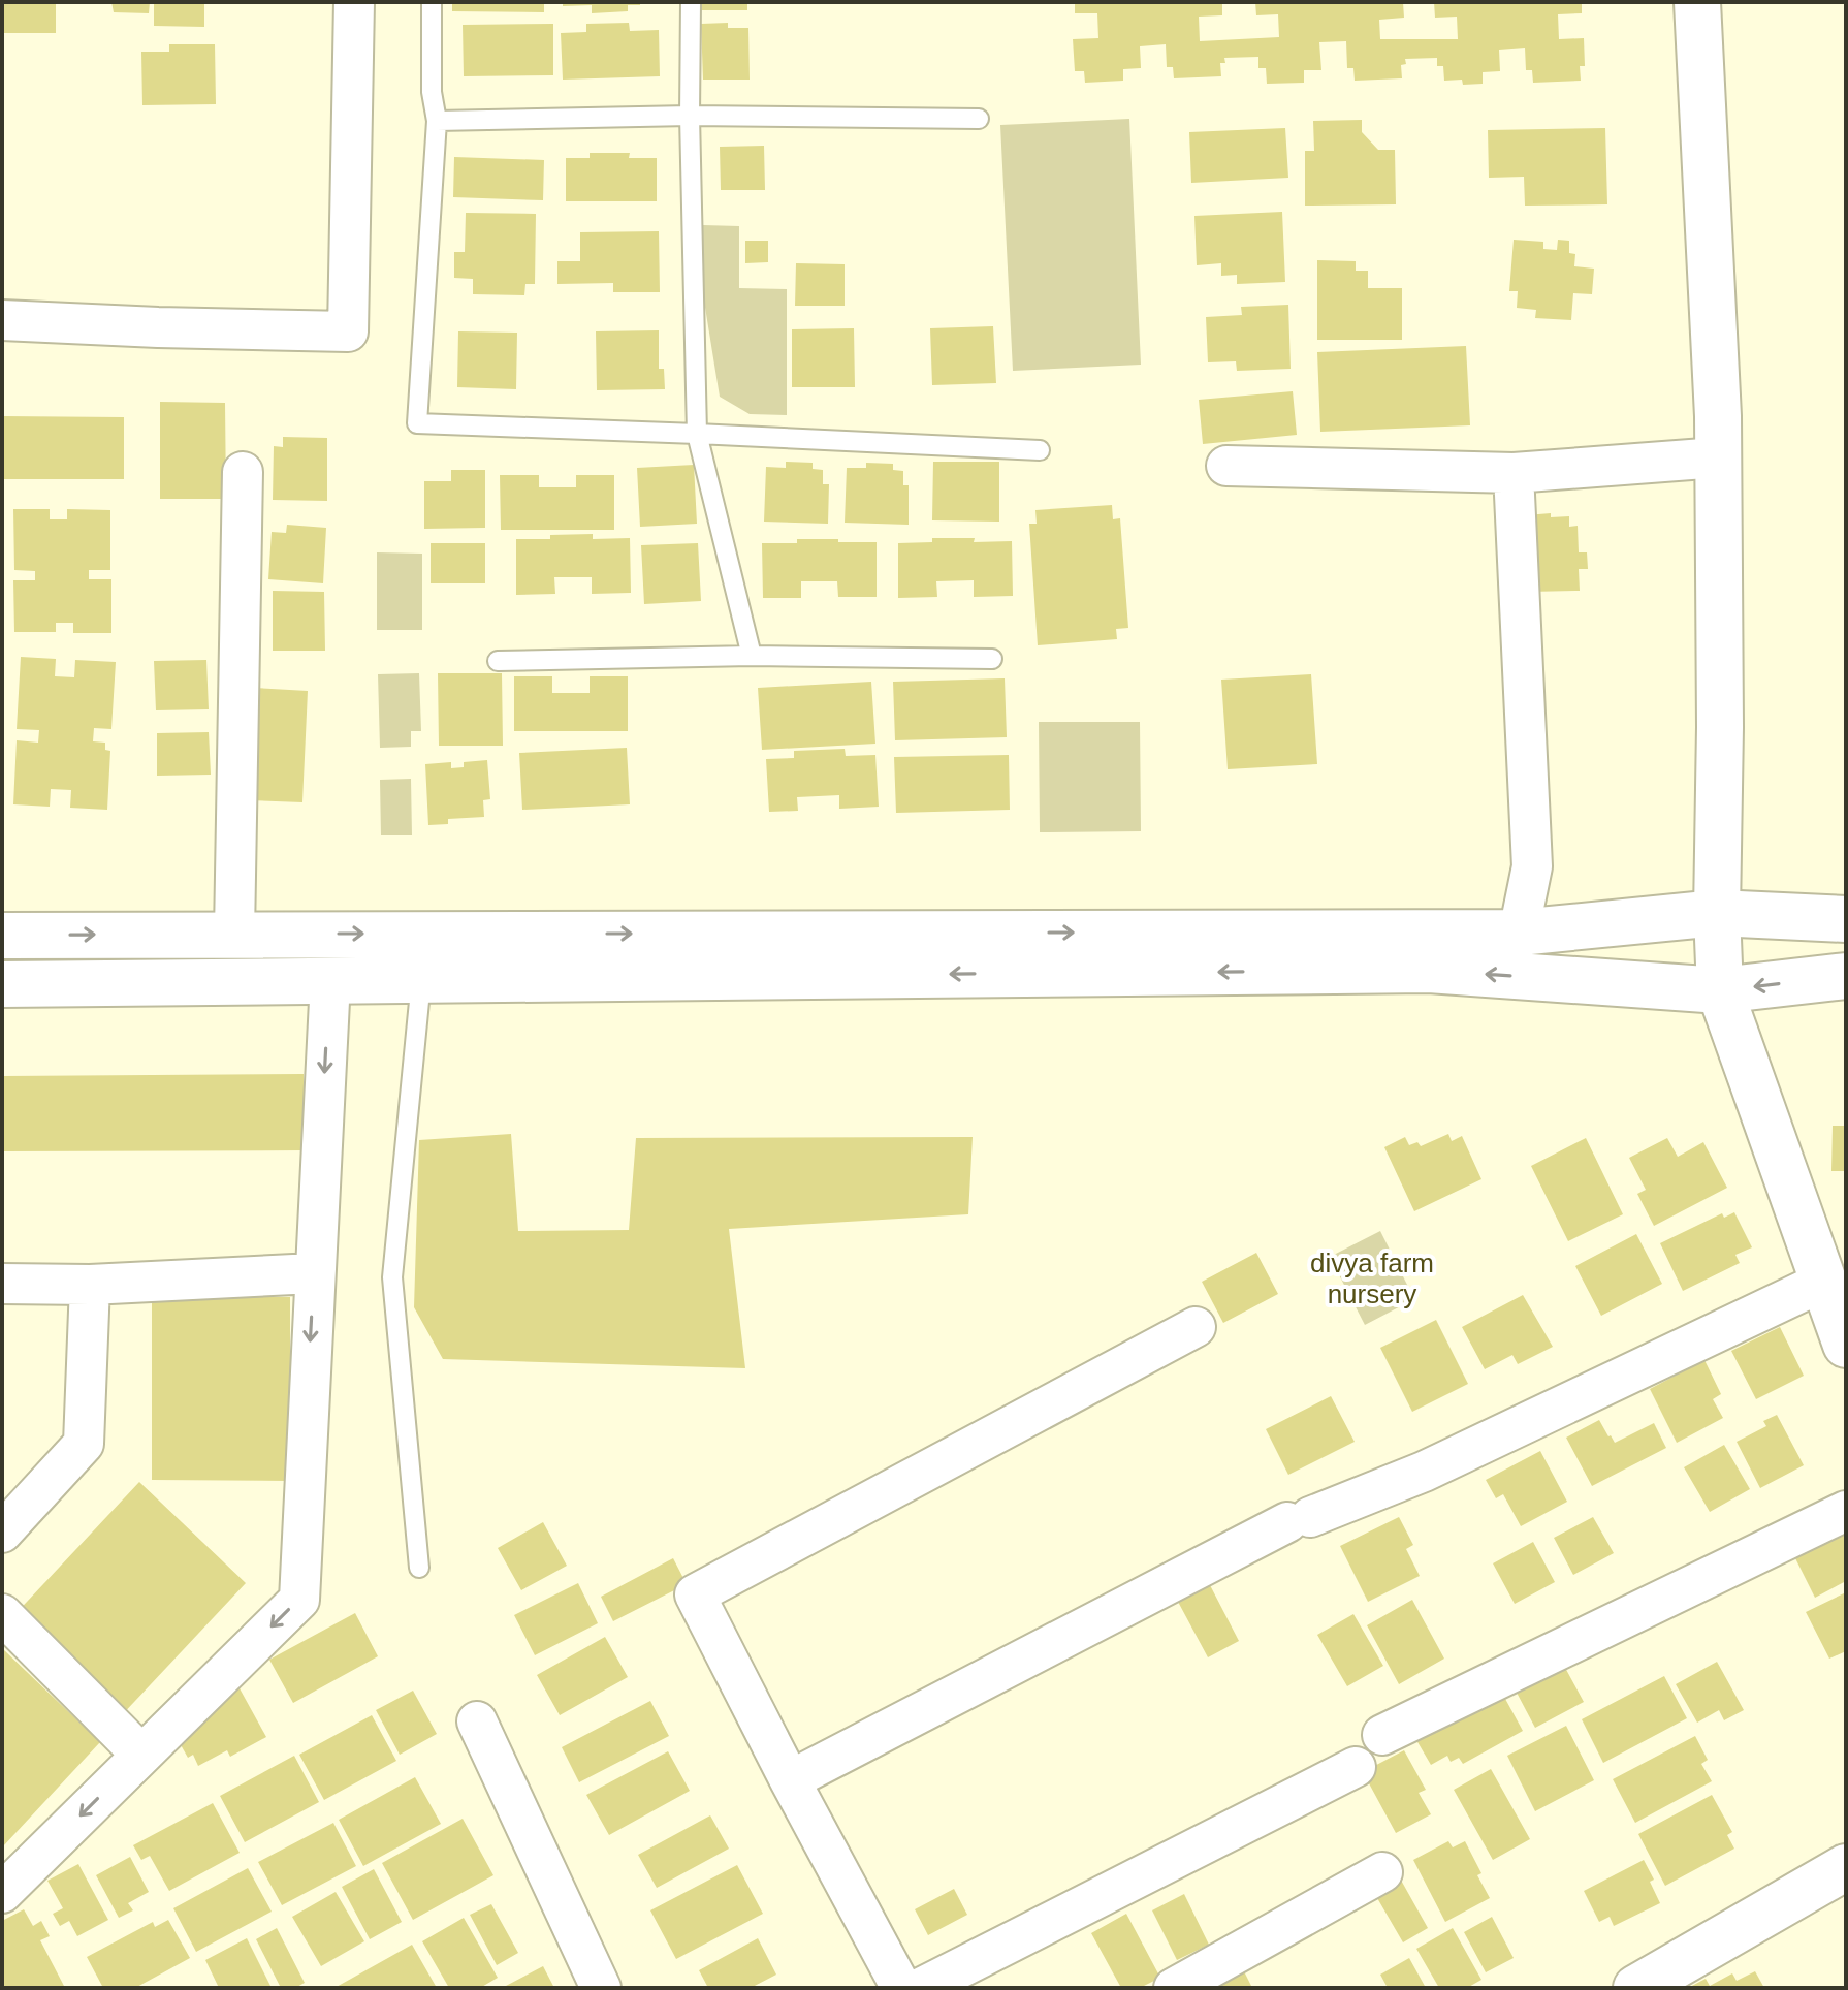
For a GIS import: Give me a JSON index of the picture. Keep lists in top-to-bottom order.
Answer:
{
  "parks": ["divya farm nursery"]
}
